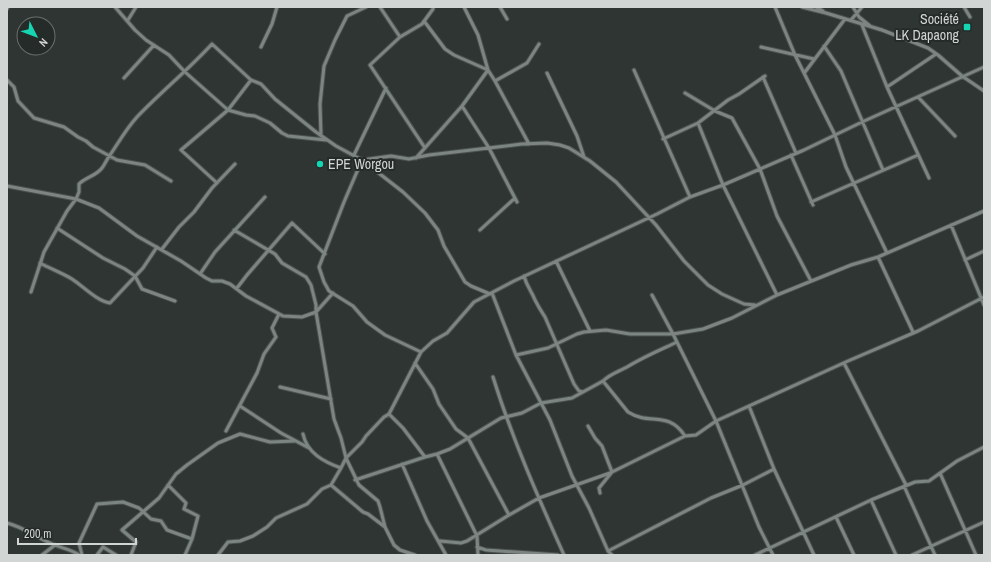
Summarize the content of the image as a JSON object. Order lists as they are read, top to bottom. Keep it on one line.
{"places":{"transit":["Société LK Dapaong"],"other":["EPE Worgou"]},"scale_bar":"200 m","north":"bottom right"}
